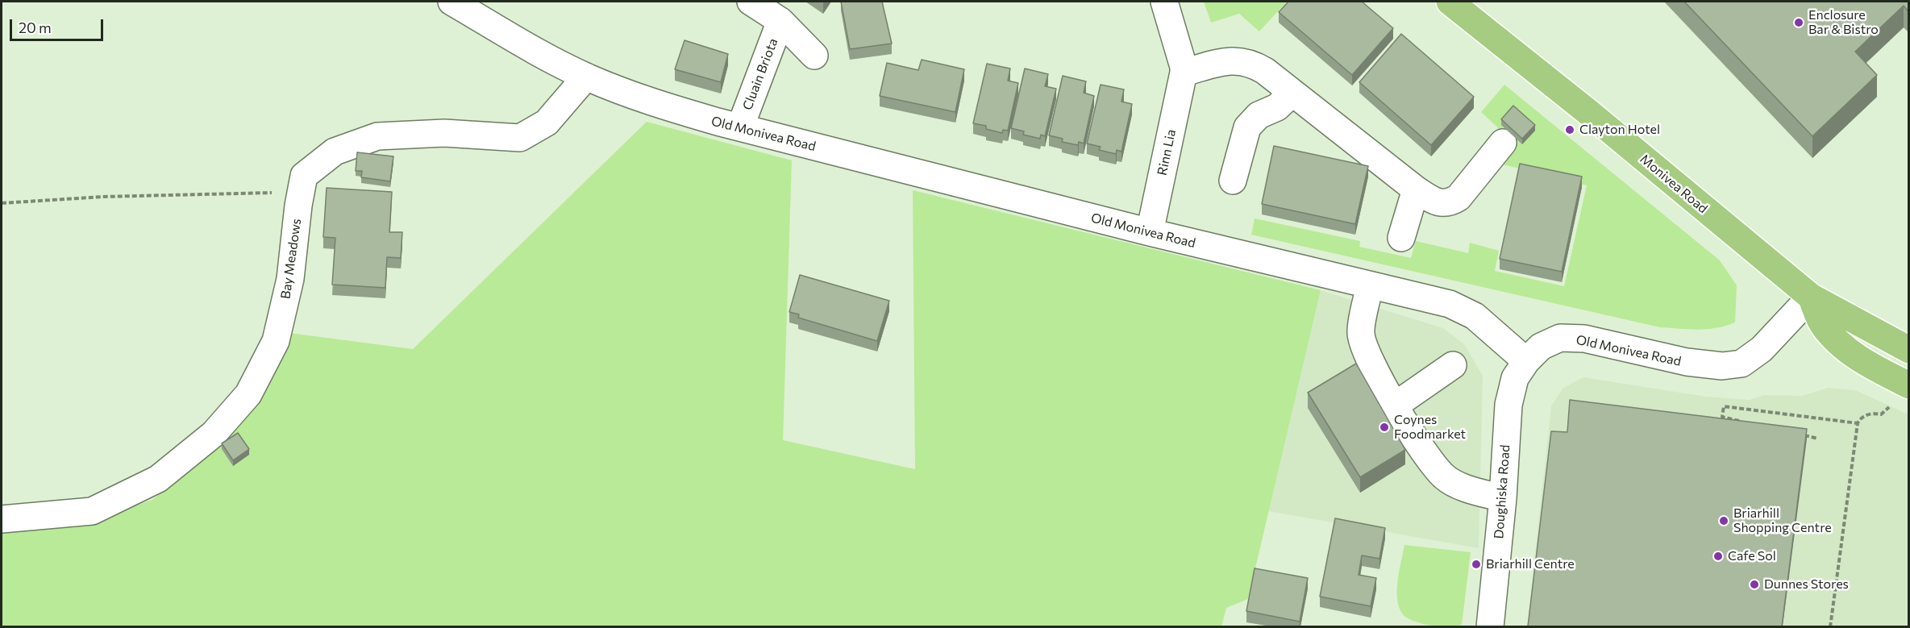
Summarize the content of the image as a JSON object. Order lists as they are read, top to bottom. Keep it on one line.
{"streets":{"main road":["Monivea Road"],"street":["Cluain Briota","Old Monivea Road","Rinn Lia","Bay Meadows","Doughiska Road"]},"crossings":[["Cluain Briota","Old Monivea Road"],["Old Monivea Road","Rinn Lia"],["Old Monivea Road","Monivea Road"],["Old Monivea Road","Bay Meadows"],["Old Monivea Road","Doughiska Road"]],"places":["Enclosure Bar & Bistro","Clayton Hotel","Coynes Foodmarket","Briarhill Shopping Centre","Cafe Sol","Briarhill Centre","Dunnes Stores"],"scale_bar":"20 m"}
